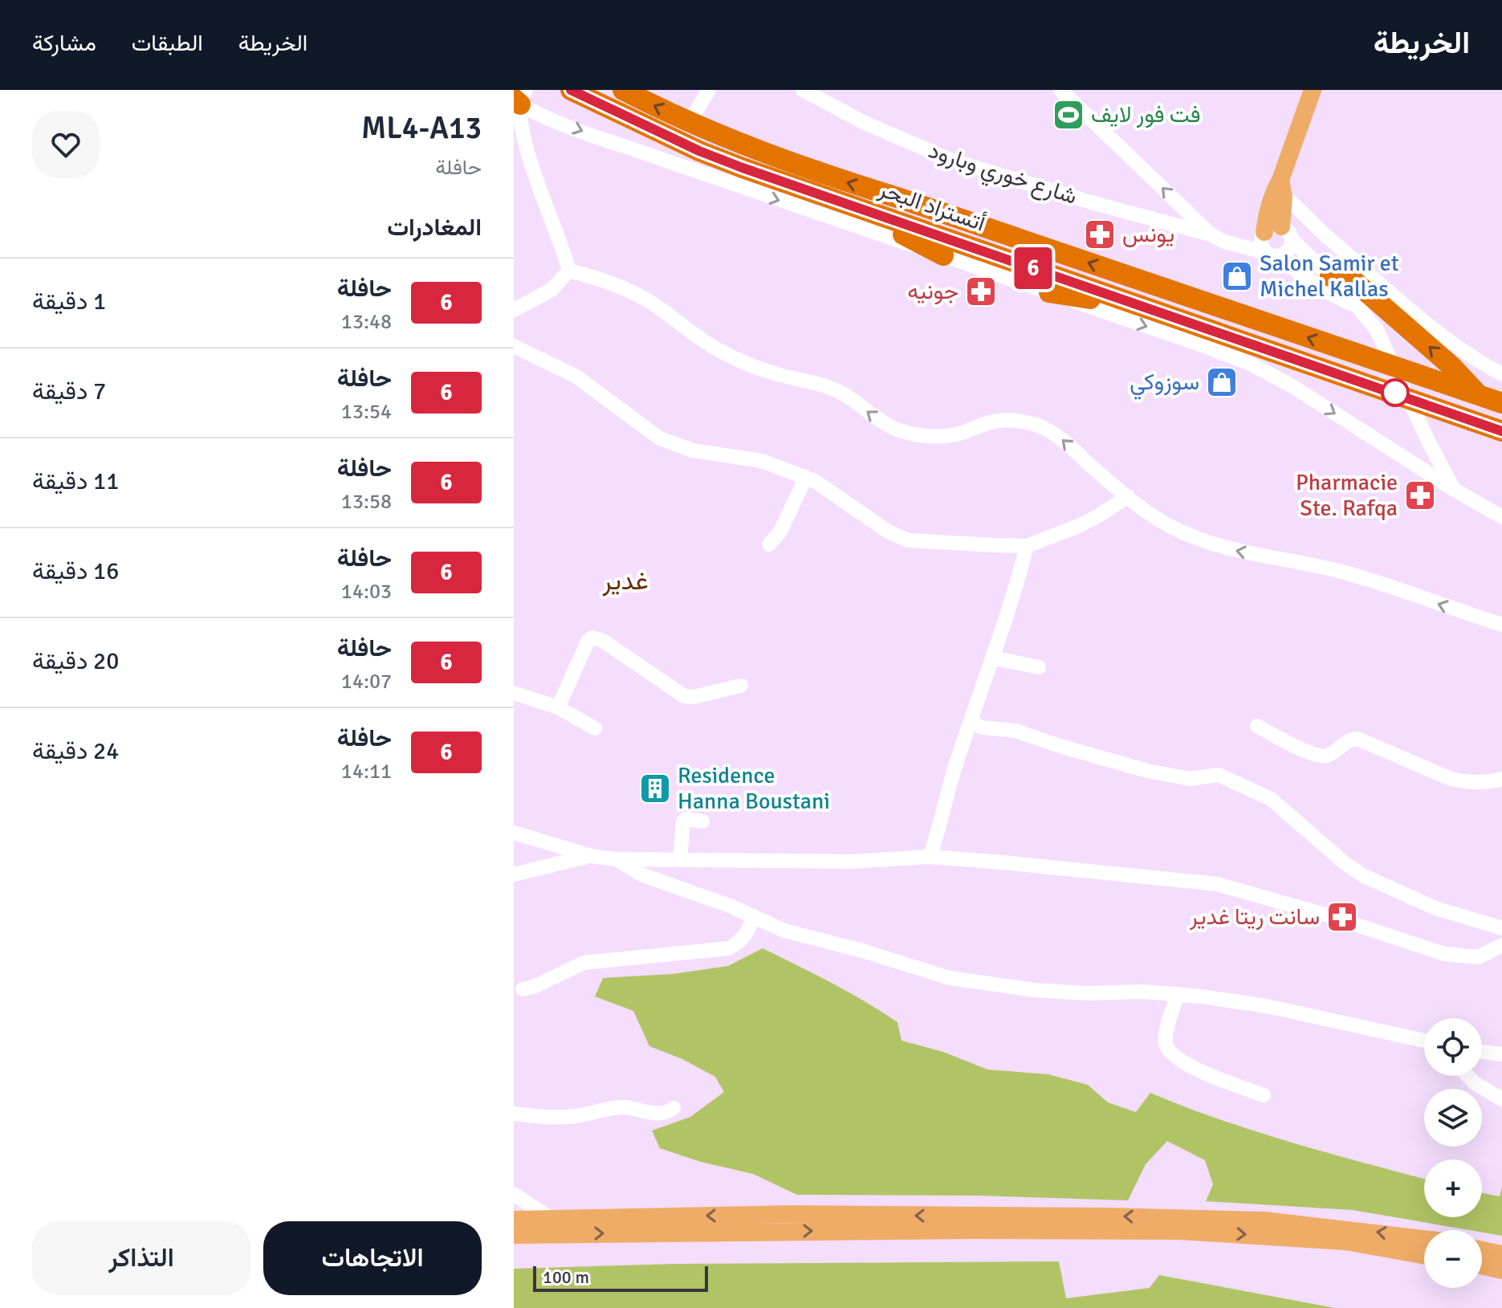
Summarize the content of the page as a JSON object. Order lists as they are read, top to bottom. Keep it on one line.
{"streets":{"highway":["أتستراد البحر"],"street":["شارع خوري وبارود"]},"districts":["غدير"],"places":{"sports":["فت فور لايف"],"pharmacy":["يونس","جونيه","Pharmacie Ste. Rafqa","سانت ريتا غدير"],"shop":["Salon Samir et Michel Kallas","سوزوكي"],"building":["Residence Hanna Boustani"]},"lines":["bus line 6"],"scale_bar":"100 m","page":{"header":"الخريطة","nav":["الخريطة","الطبقات","مشاركة"],"on_map":"6","heading":[["ML4-A13","حافلة"],"المغادرات"],"list":[{"mark":"6","name":"حافلة","note":"13:48","value":"1 دقيقة"},{"mark":"6","name":"حافلة","note":"13:54","value":"7 دقيقة"},{"mark":"6","name":"حافلة","note":"13:58","value":"11 دقيقة"},{"mark":"6","name":"حافلة","note":"14:03","value":"16 دقيقة"},{"mark":"6","name":"حافلة","note":"14:07","value":"20 دقيقة"},{"mark":"6","name":"حافلة","note":"14:11","value":"24 دقيقة"}],"map_buttons":["+","−"],"buttons":["الاتجاهات","التذاكر"],"scale":"100 m"}}
